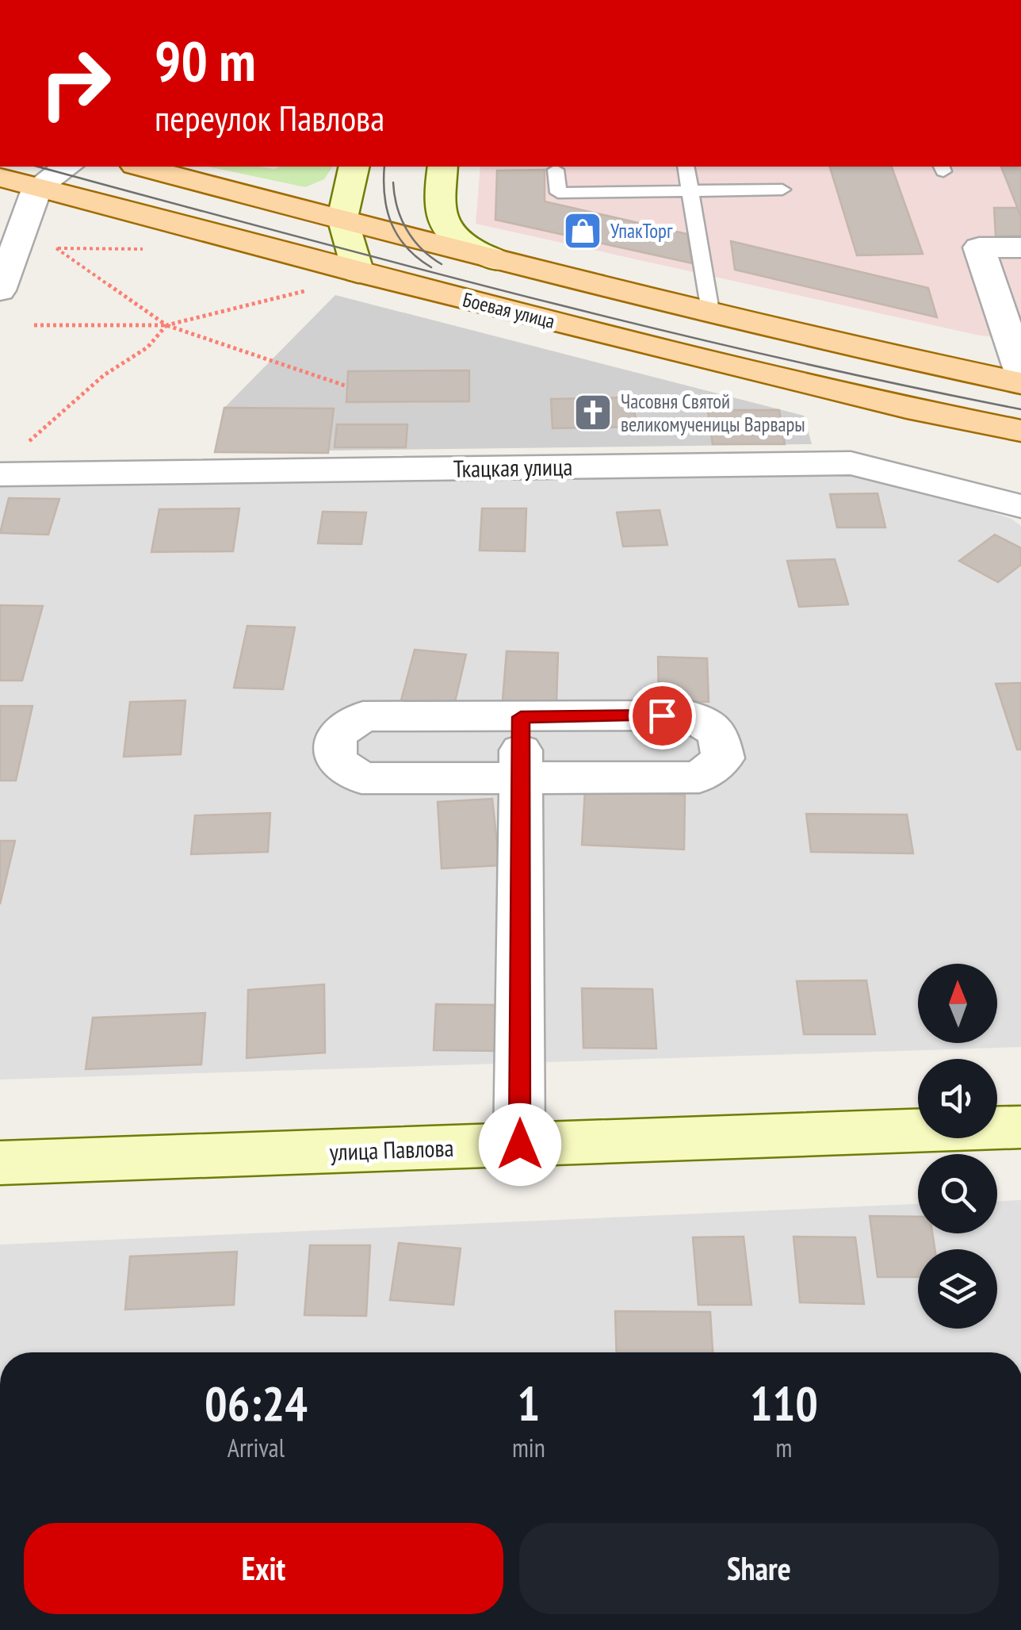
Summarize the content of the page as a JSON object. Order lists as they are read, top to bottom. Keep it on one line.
{"streets":{"main road":["Боевая улица"],"street":["Ткацкая улица","улица Павлова"]},"places":{"shop":["УпакТорг"],"church":["Часовня Святой великомученицы Варвары"]},"north":"top","page":{"turn":["90 m","переулок Павлова"],"eta":["06:24","Arrival","1","min","110","m"],"buttons":["Exit","Share"]}}
